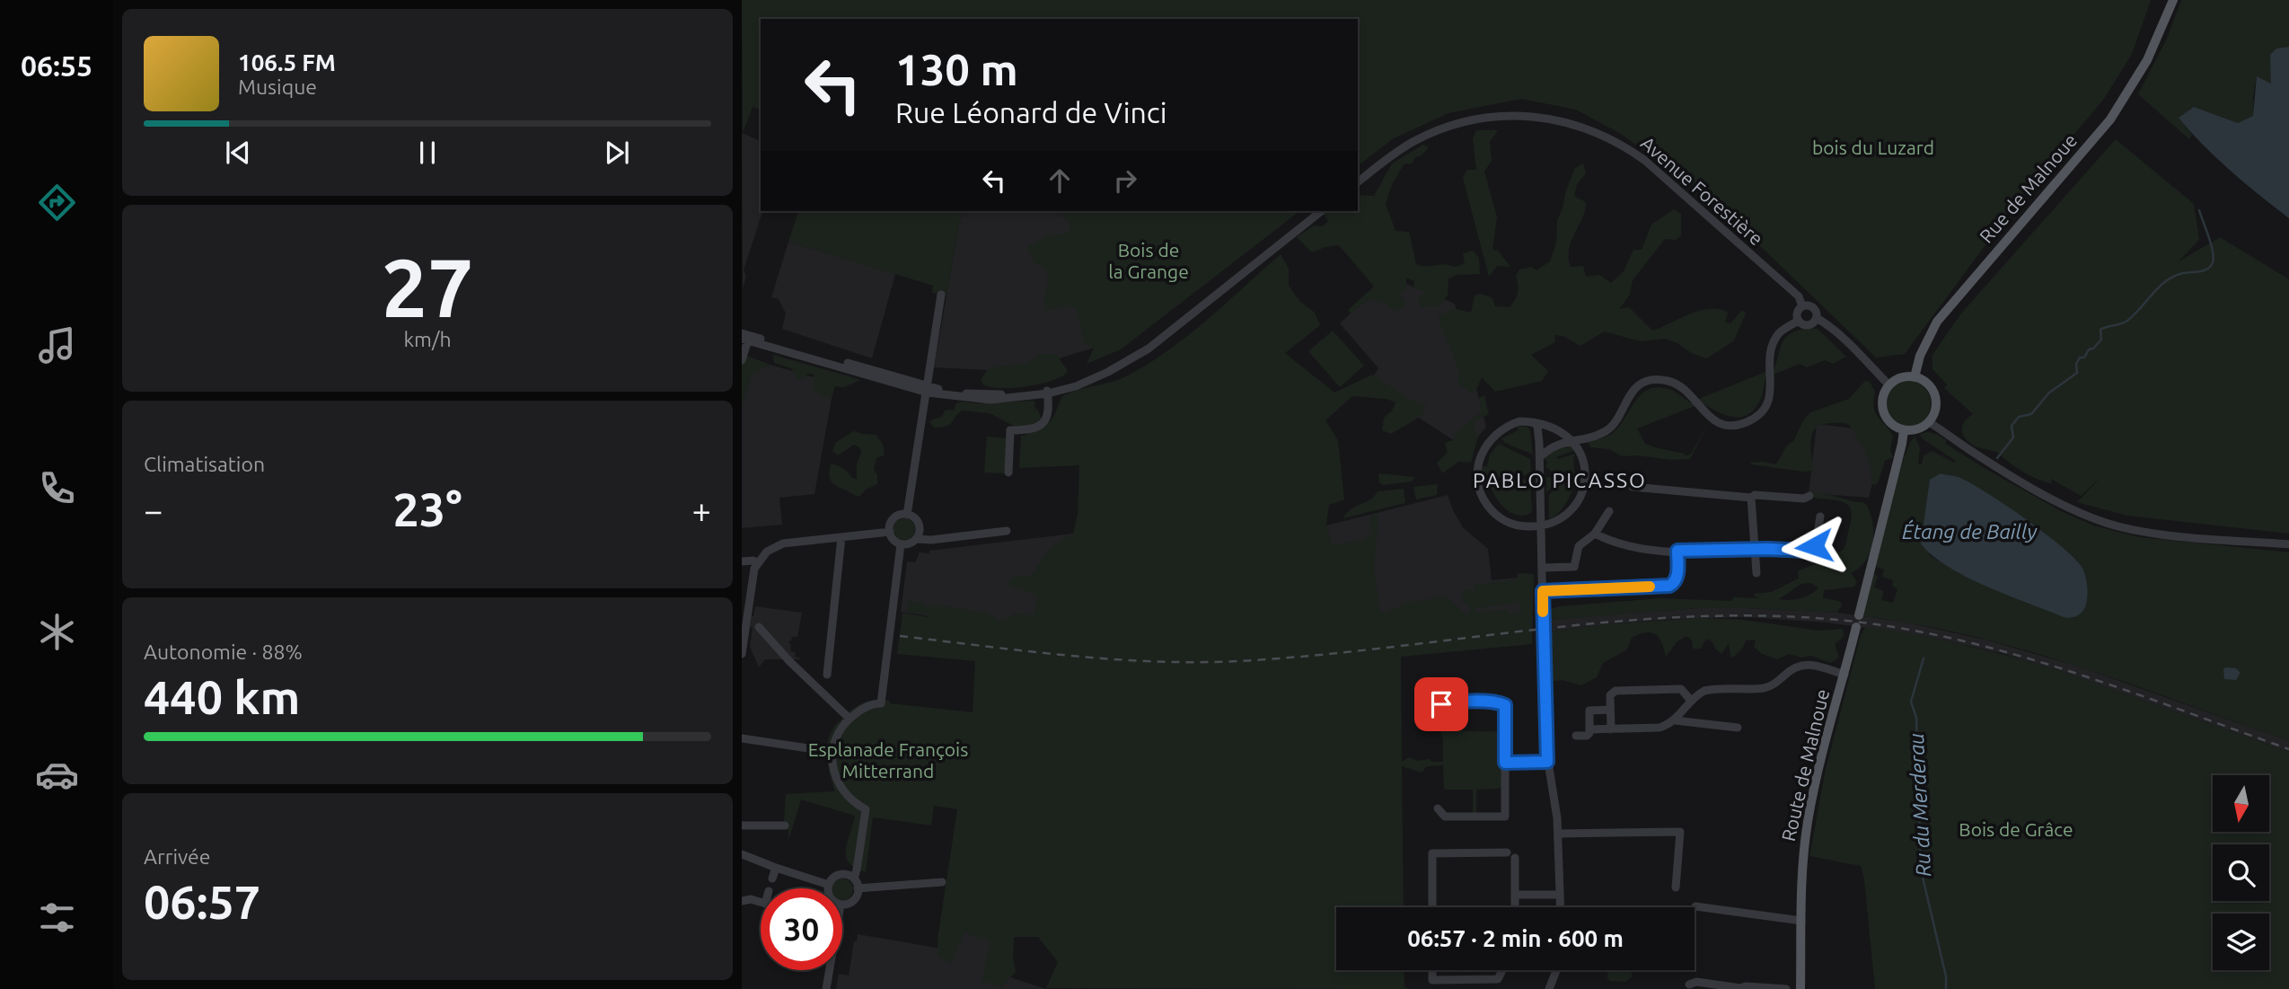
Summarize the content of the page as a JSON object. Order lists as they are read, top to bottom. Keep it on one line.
{"streets":{"main road":["Rue de Malnoue","Route de Malnoue"],"street":["Avenue Forestière"]},"districts":["PABLO PICASSO"],"water":["Étang de Bailly","Ru du Merderau"],"parks":["bois du Luzard","Bois de la Grange","Esplanade François Mitterrand","Bois de Grâce"],"north":"bottom","page":{"tabs":"06:55","turn":["130 m","Rue Léonard de Vinci"],"song":["106.5 FM","Musique"],"tile":[["27","km/h"],"Climatisation",["Autonomie · 88%","440 km"],["Arrivée","06:57"]],"heat":["−","23°","+"],"limit":"30","trip":"06:57 · 2 min · 600 m"}}
